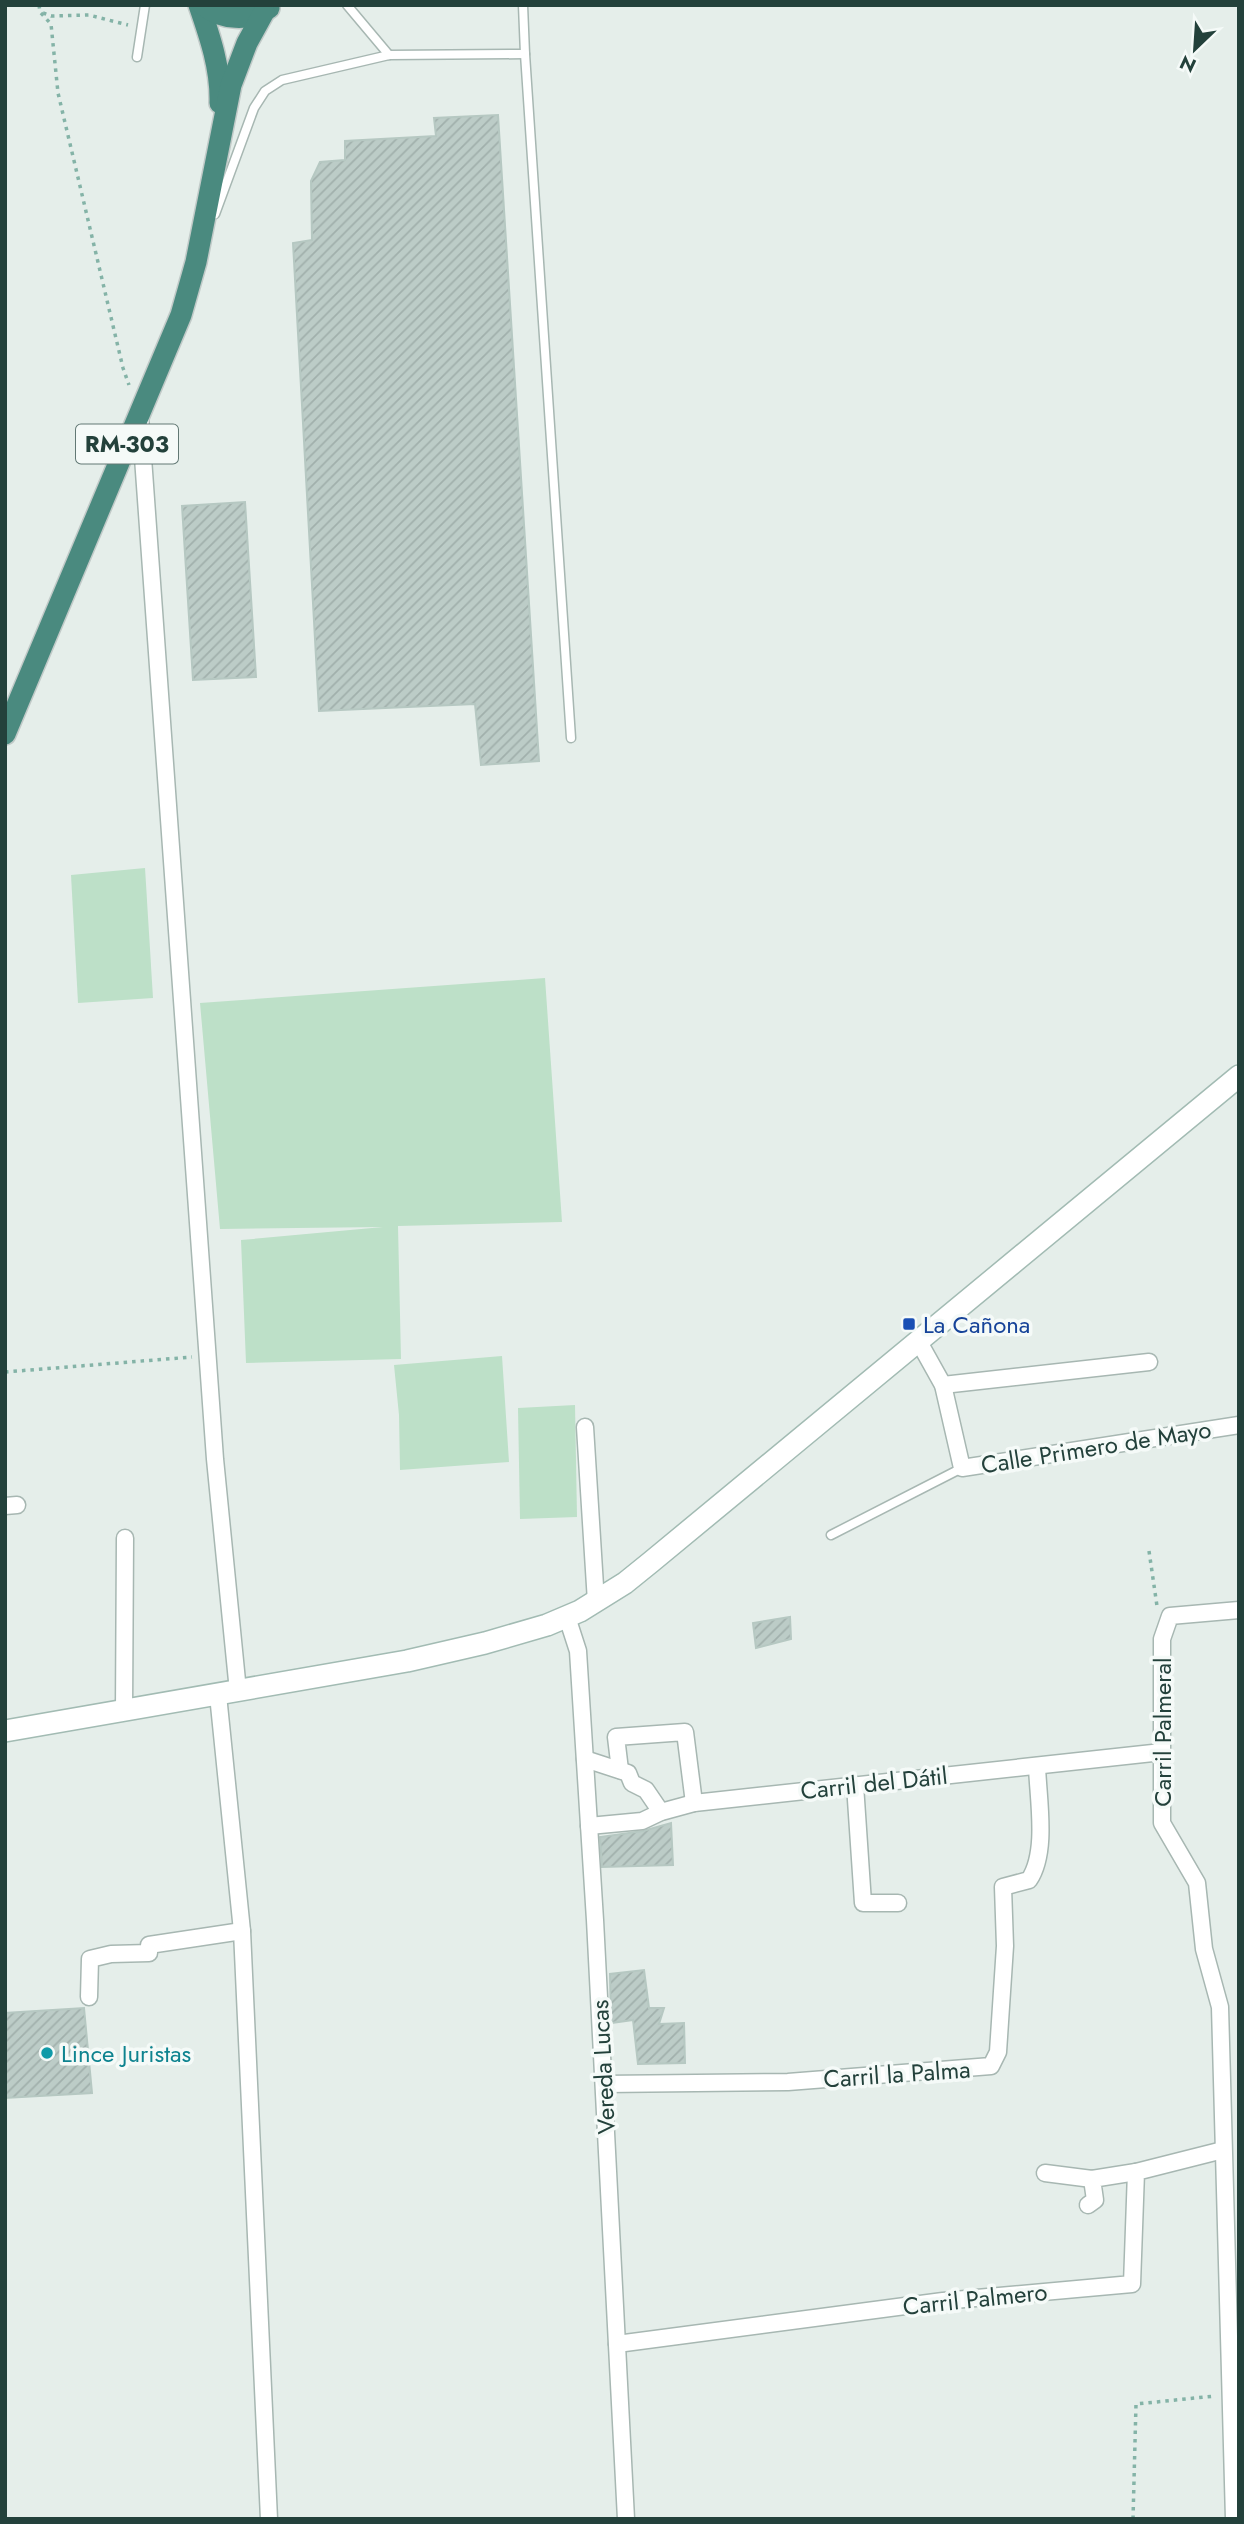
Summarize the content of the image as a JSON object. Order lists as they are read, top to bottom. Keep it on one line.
{"streets":{"highway":["RM-303"],"street":["Calle Primero de Mayo","Carril Palmeral","Carril del Dátil","Vereda Lucas","Carril la Palma","Carril Palmero"]},"crossings":[["Carril Palmeral","Carril del Dátil"],["Carril del Dátil","Vereda Lucas"],["Carril del Dátil","Carril la Palma"],["Vereda Lucas","Carril la Palma"],["Vereda Lucas","Carril Palmero"]],"places":{"transit":["La Cañona"],"other":["Lince Juristas"]},"north":"bottom left"}
